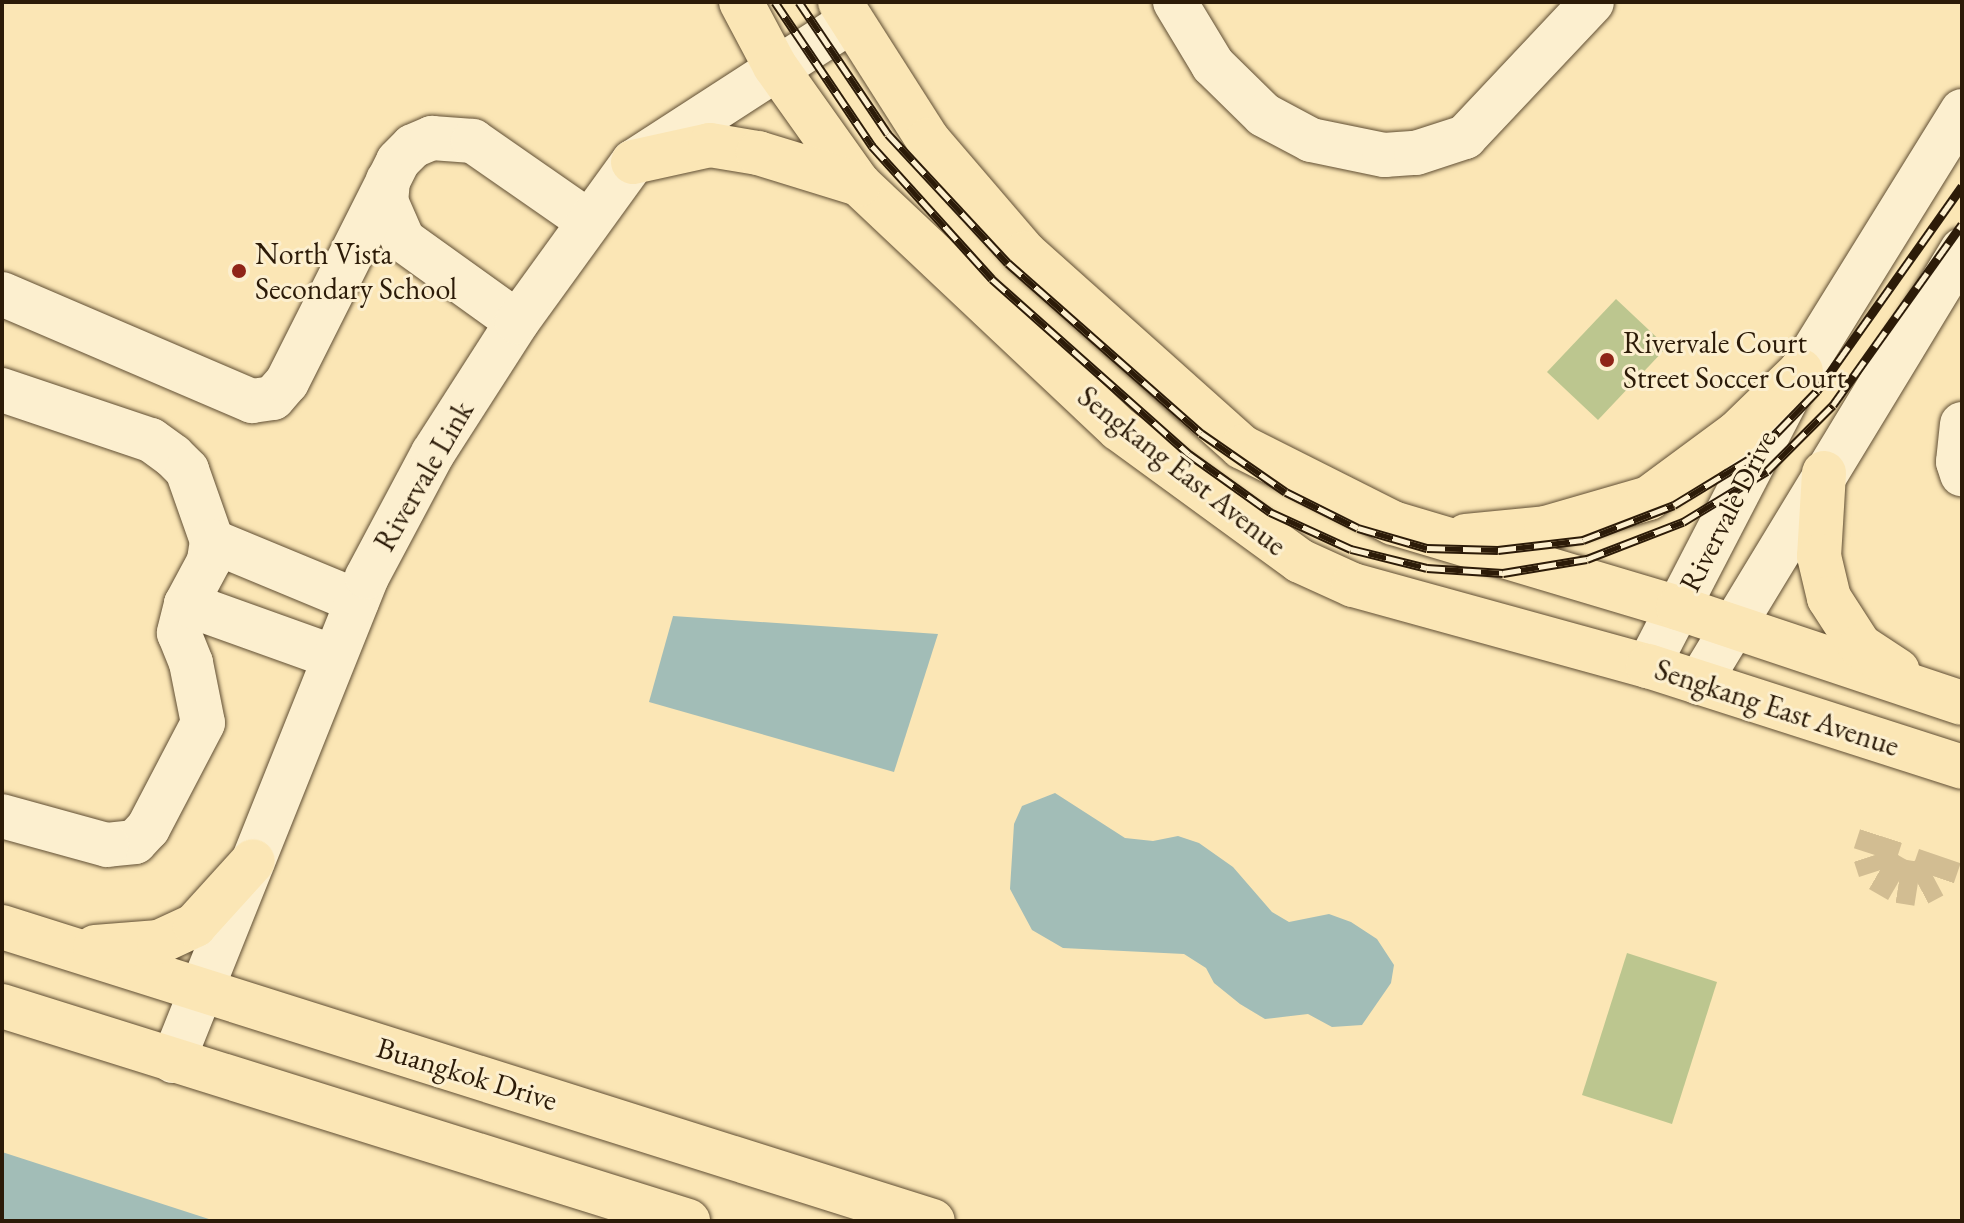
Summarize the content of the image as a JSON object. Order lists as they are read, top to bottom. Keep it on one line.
{"streets":{"main road":["Sengkang East Avenue","Buangkok Drive"],"street":["Rivervale Link","Rivervale Drive"]},"crossings":[["Sengkang East Avenue","Rivervale Link"],["Sengkang East Avenue","Rivervale Drive"],["Rivervale Link","Buangkok Drive"]],"places":["North Vista Secondary School","Rivervale Court Street Soccer Court"]}
